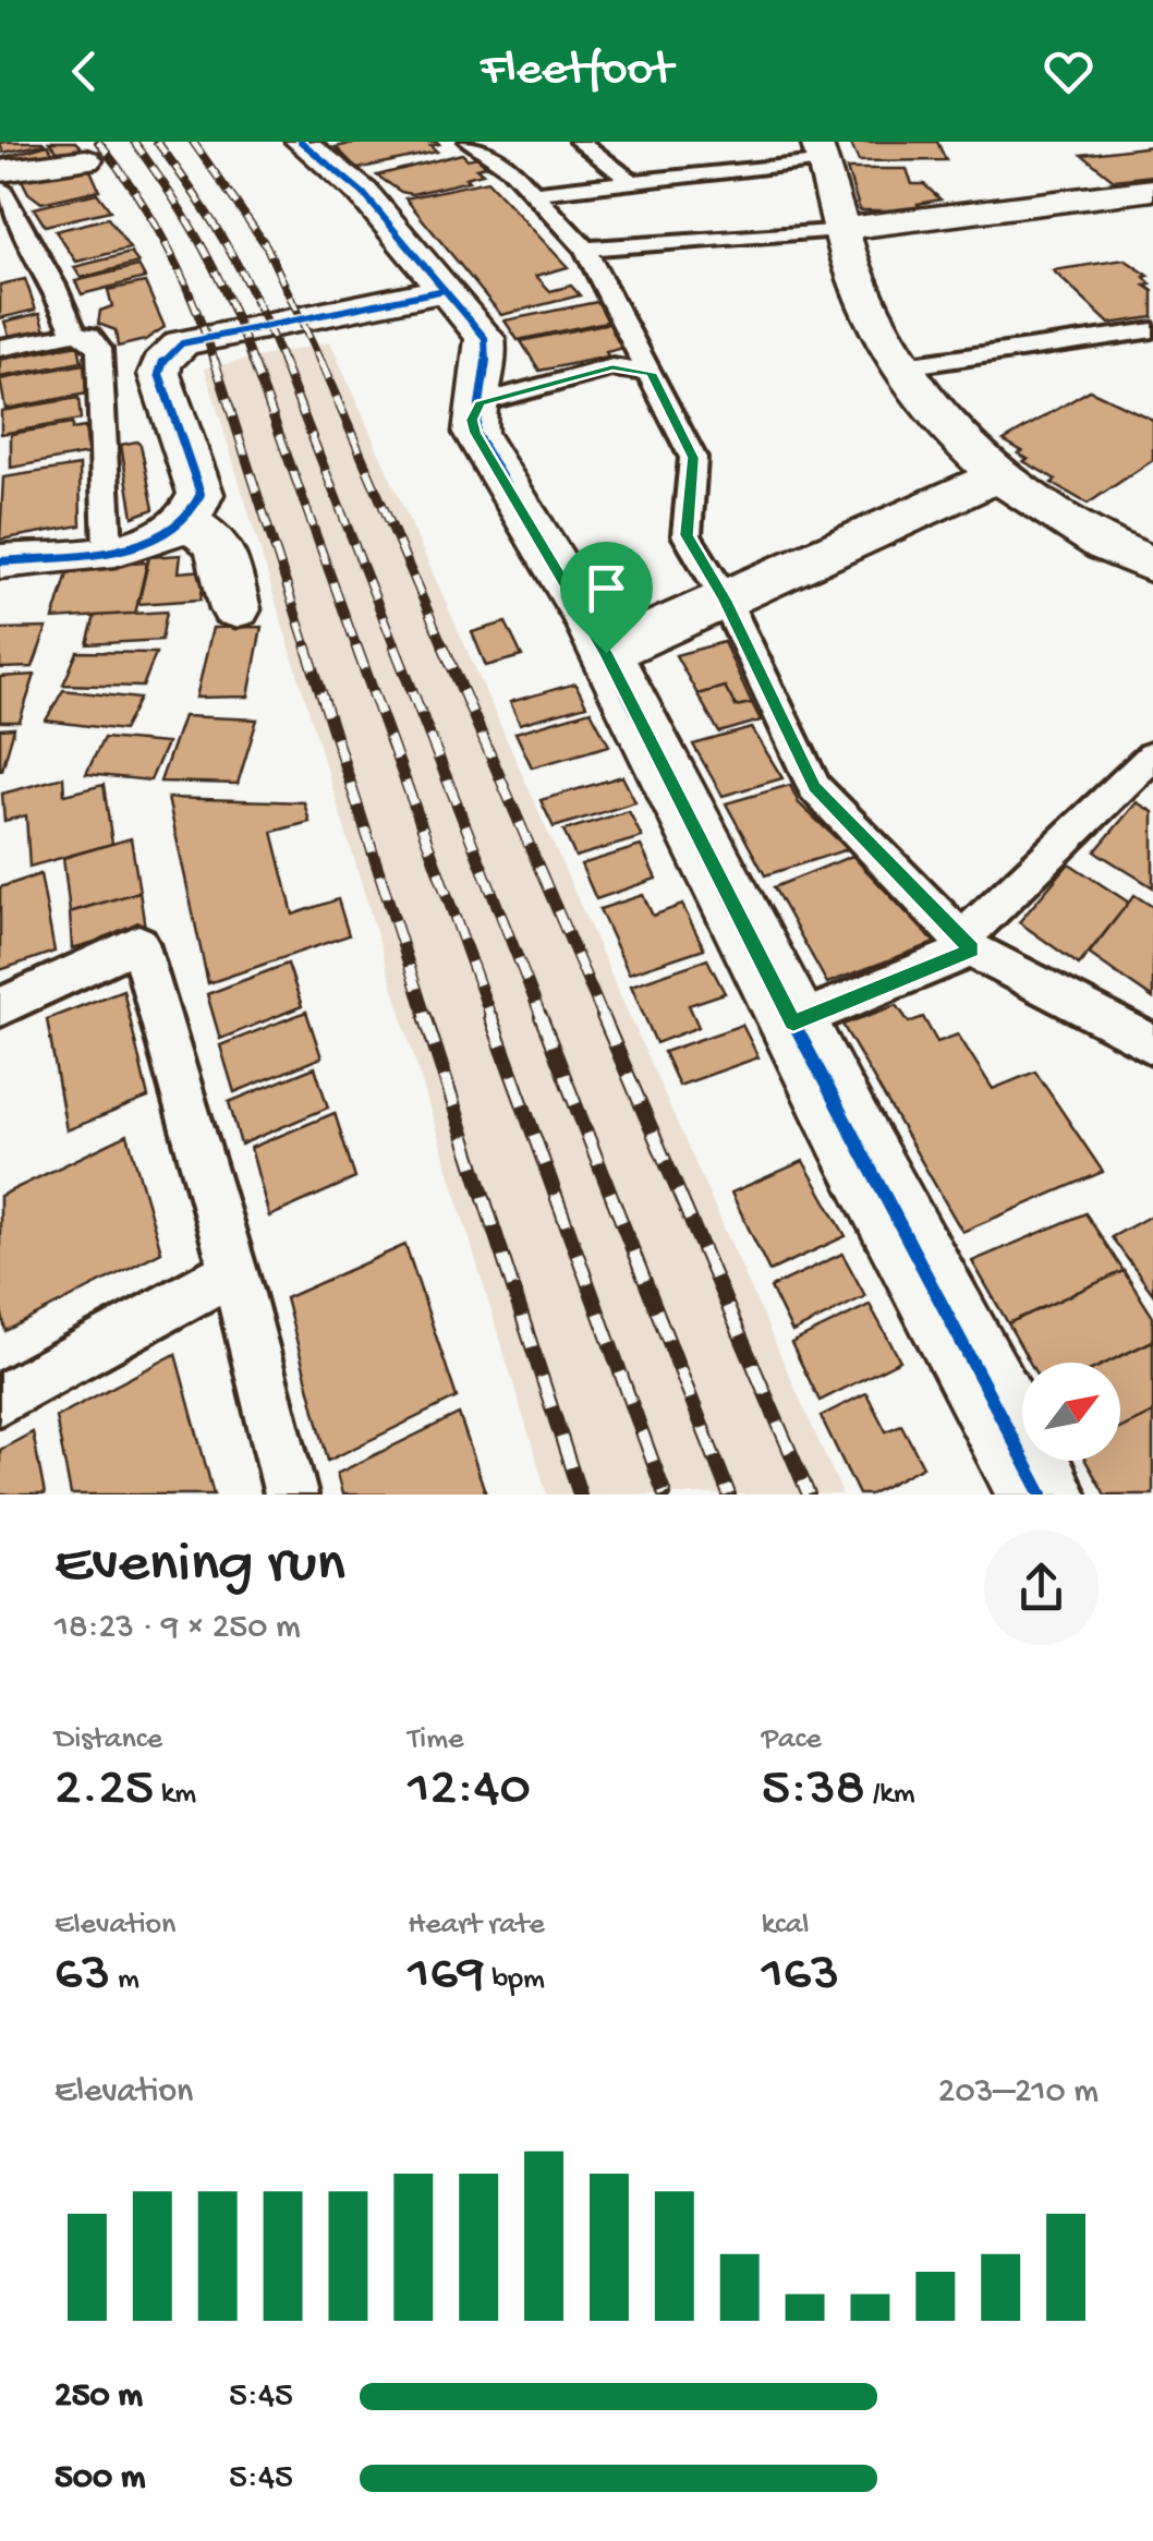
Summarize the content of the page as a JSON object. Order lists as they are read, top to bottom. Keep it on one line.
{"north":"top right","page":{"header":"Fleetfoot","heading":["Evening run","18:23 · 9 × 250 m"],"stats":[["Distance","2.25 km"],["Time","12:40"],["Pace","5:38 /km"],["Elevation","63 m"],["Heart rate","169 bpm"],["kcal","163"]],"chart":["Elevation","203–210 m"],"list":[{"name":"250 m","note":"5:45"},{"name":"500 m","note":"5:45"}]}}
